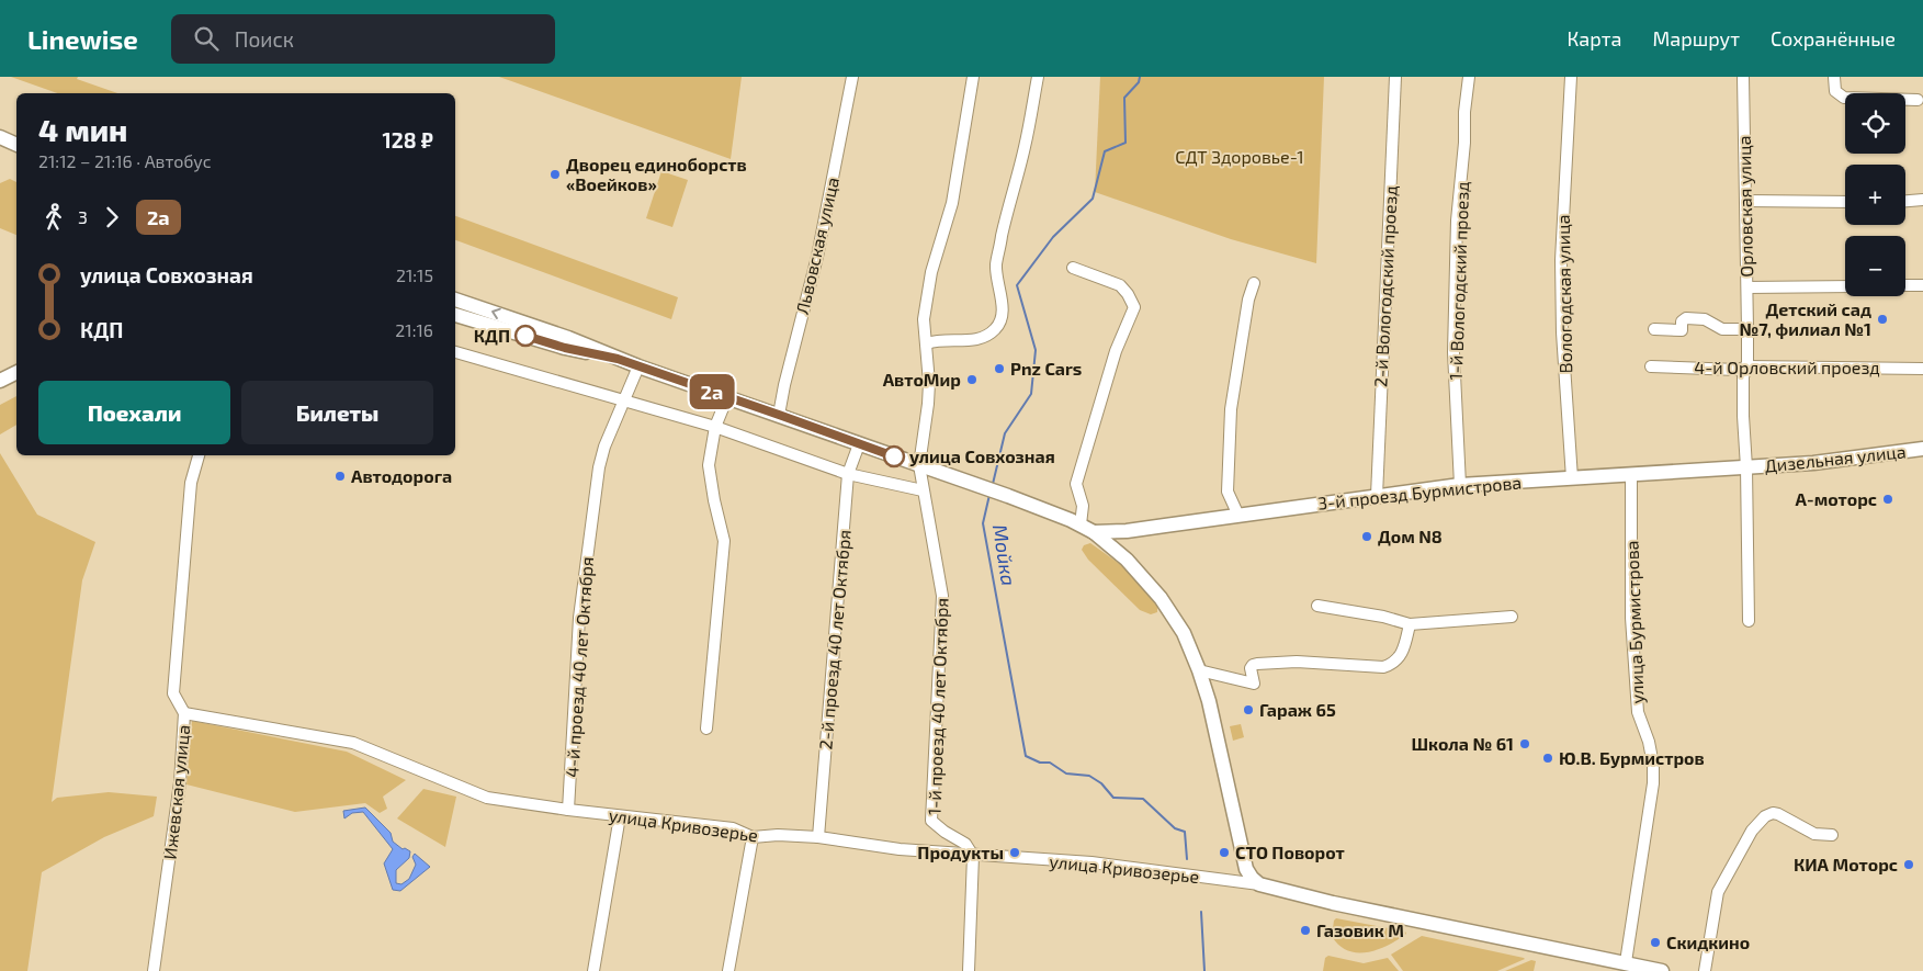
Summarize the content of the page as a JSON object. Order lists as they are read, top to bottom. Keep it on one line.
{"streets":{"main road":["Дизельная улица","3-й проезд Бурмистрова","улица Кривозерье"],"street":["Орловская улица","Львовская улица","1-й Вологодский проезд","2-й Вологодский проезд","Вологодская улица","4-й Орловский проезд","улица Бурмистрова","2-й проезд 40 лет Октября","4-й проезд 40 лет Октября","1-й проезд 40 лет Октября","Ижевская улица"]},"crossings":[["Орловская улица","4-й Орловский проезд"],["Орловская улица","Дизельная улица"],["Орловская улица","3-й проезд Бурмистрова"],["1-й Вологодский проезд","3-й проезд Бурмистрова"],["2-й Вологодский проезд","3-й проезд Бурмистрова"],["Вологодская улица","3-й проезд Бурмистрова"],["Дизельная улица","3-й проезд Бурмистрова"],["3-й проезд Бурмистрова","улица Бурмистрова"],["улица Бурмистрова","улица Кривозерье"],["2-й проезд 40 лет Октября","улица Кривозерье"],["4-й проезд 40 лет Октября","улица Кривозерье"],["1-й проезд 40 лет Октября","улица Кривозерье"],["Ижевская улица","улица Кривозерье"]],"water":["Мойка"],"parks":["СДТ Здоровье-1"],"places":["Дворец единоборств «Воейков»","Детский сад №7, филиал №1","КДП","Pnz Cars","АвтоМир","улица Совхозная","Автодорога","А-моторс","Дом N8","Гараж 65","Школа № 61","Ю.В. Бурмистров","Продукты","СТО Поворот","КИА Моторс","Газовик М","Скидкино"],"lines":["bus line 2а"],"page":{"header":"Linewise","search":"Поиск","nav":["Карта","Маршрут","Сохранённые"],"on_map":"2а","map_buttons":["+","−"],"heading":["4 мин","21:12 – 21:16 · Автобус","128 ₽"],"legs":["3","2а"],"list":[{"name":"улица Совхозная","value":"21:15"},{"name":"КДП","value":"21:16"}],"buttons":["Поехали","Билеты"]}}
